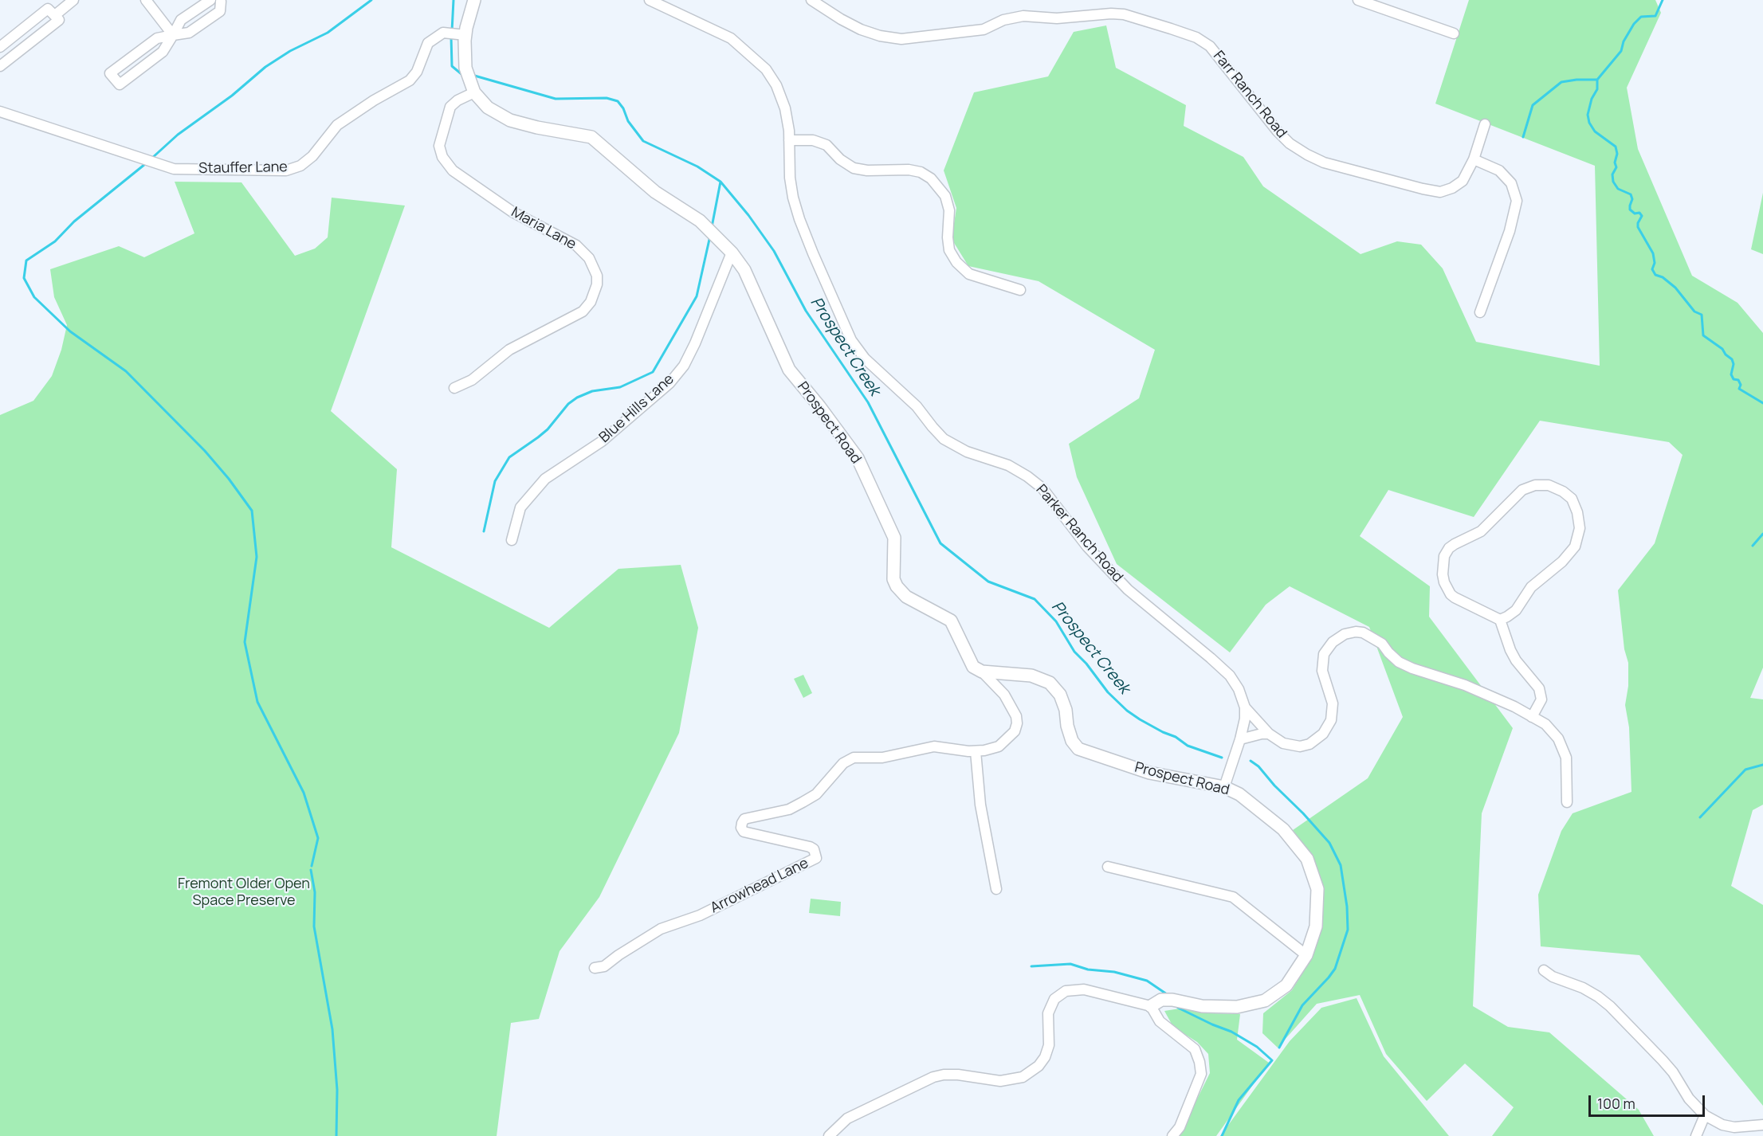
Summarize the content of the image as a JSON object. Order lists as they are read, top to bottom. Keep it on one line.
{"streets":{"street":["Farr Ranch Road","Stauffer Lane","Maria Lane","Blue Hills Lane","Prospect Road","Parker Ranch Road","Arrowhead Lane"]},"crossings":[["Stauffer Lane","Prospect Road"],["Maria Lane","Prospect Road"],["Blue Hills Lane","Prospect Road"],["Prospect Road","Parker Ranch Road"],["Prospect Road","Arrowhead Lane"]],"water":["Prospect Creek"],"parks":["Fremont Older Open Space Preserve"],"scale_bar":"100 m"}
